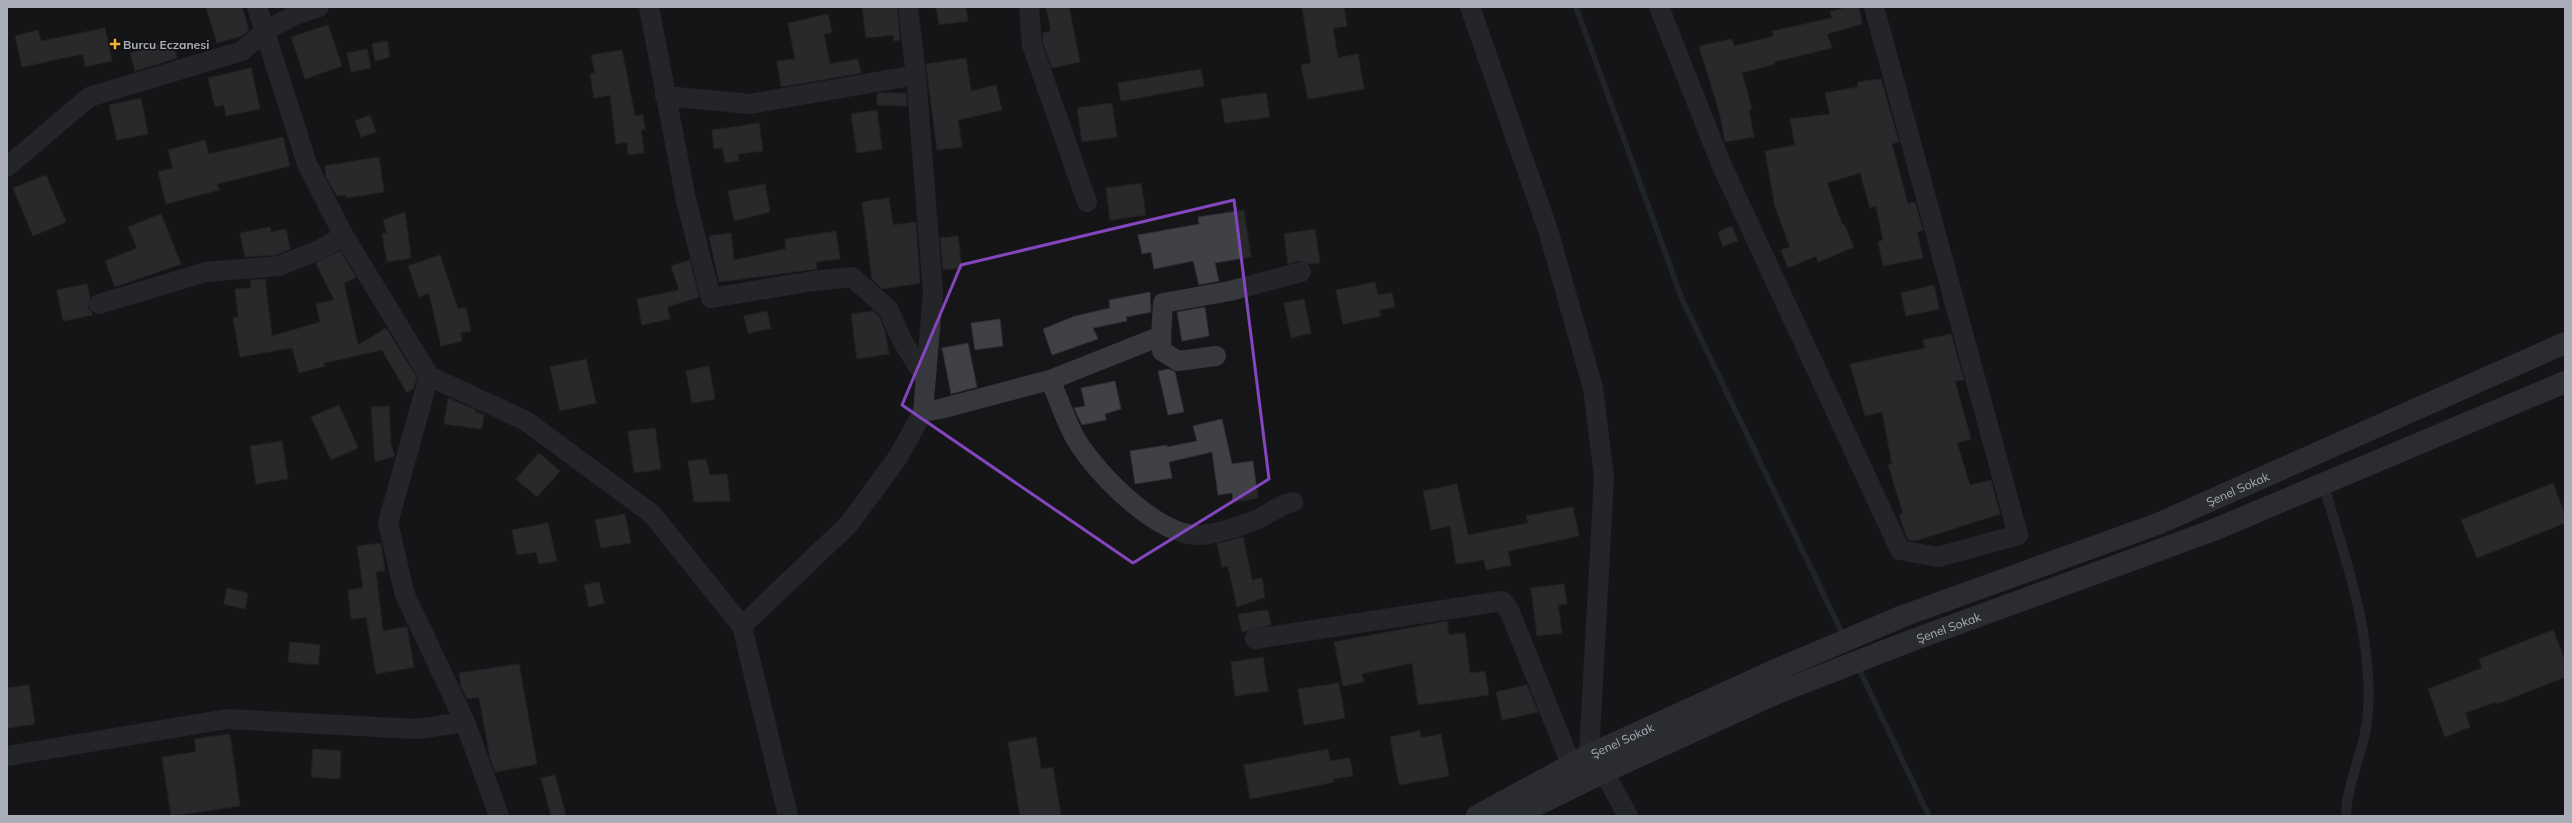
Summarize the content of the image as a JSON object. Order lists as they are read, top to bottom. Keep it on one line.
{"streets":{"street":["Şenel Sokak"]},"places":{"health":["Burcu Eczanesi"]}}
